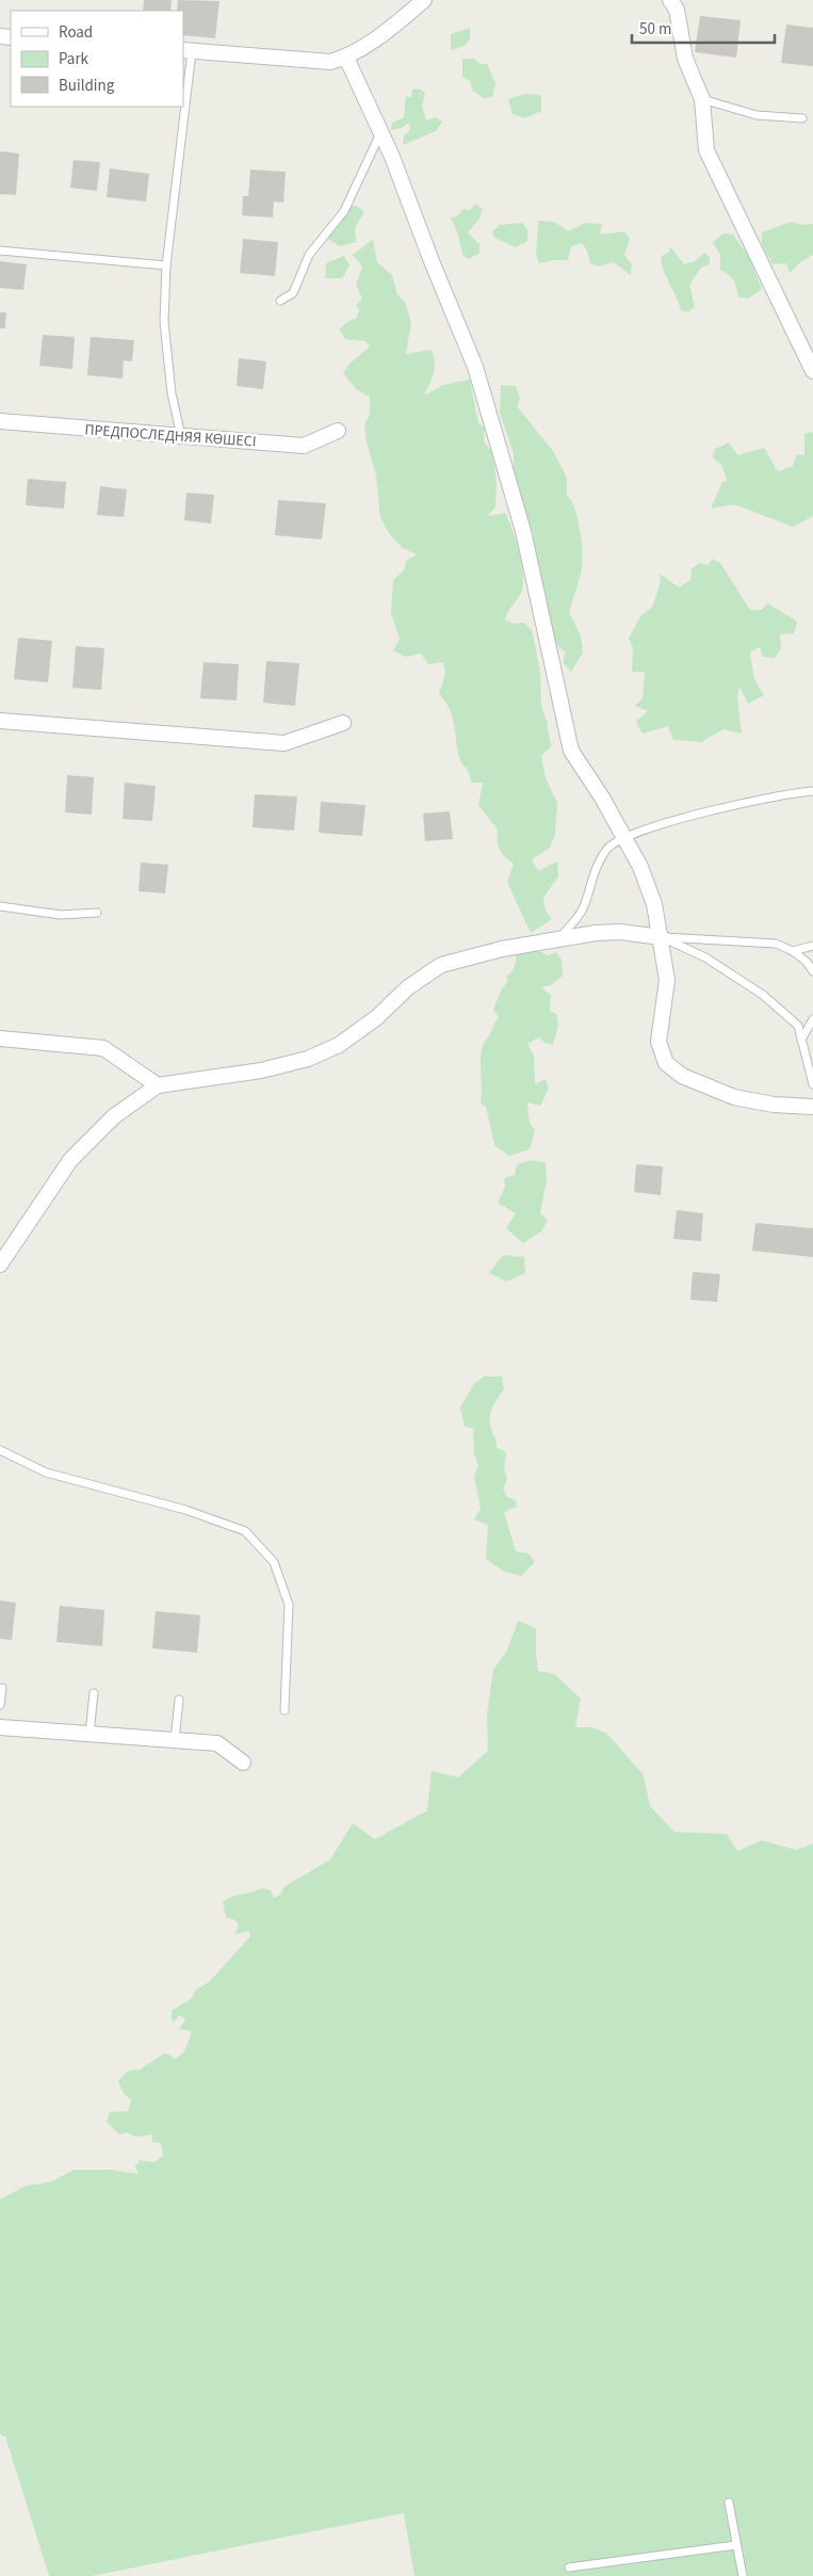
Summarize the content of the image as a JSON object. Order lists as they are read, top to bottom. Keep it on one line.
{"streets":{"street":["ПРЕДПОСЛЕДНЯЯ КӨШЕСІ"]},"legend":["Road","Park","Building"],"scale_bar":"50 m"}
